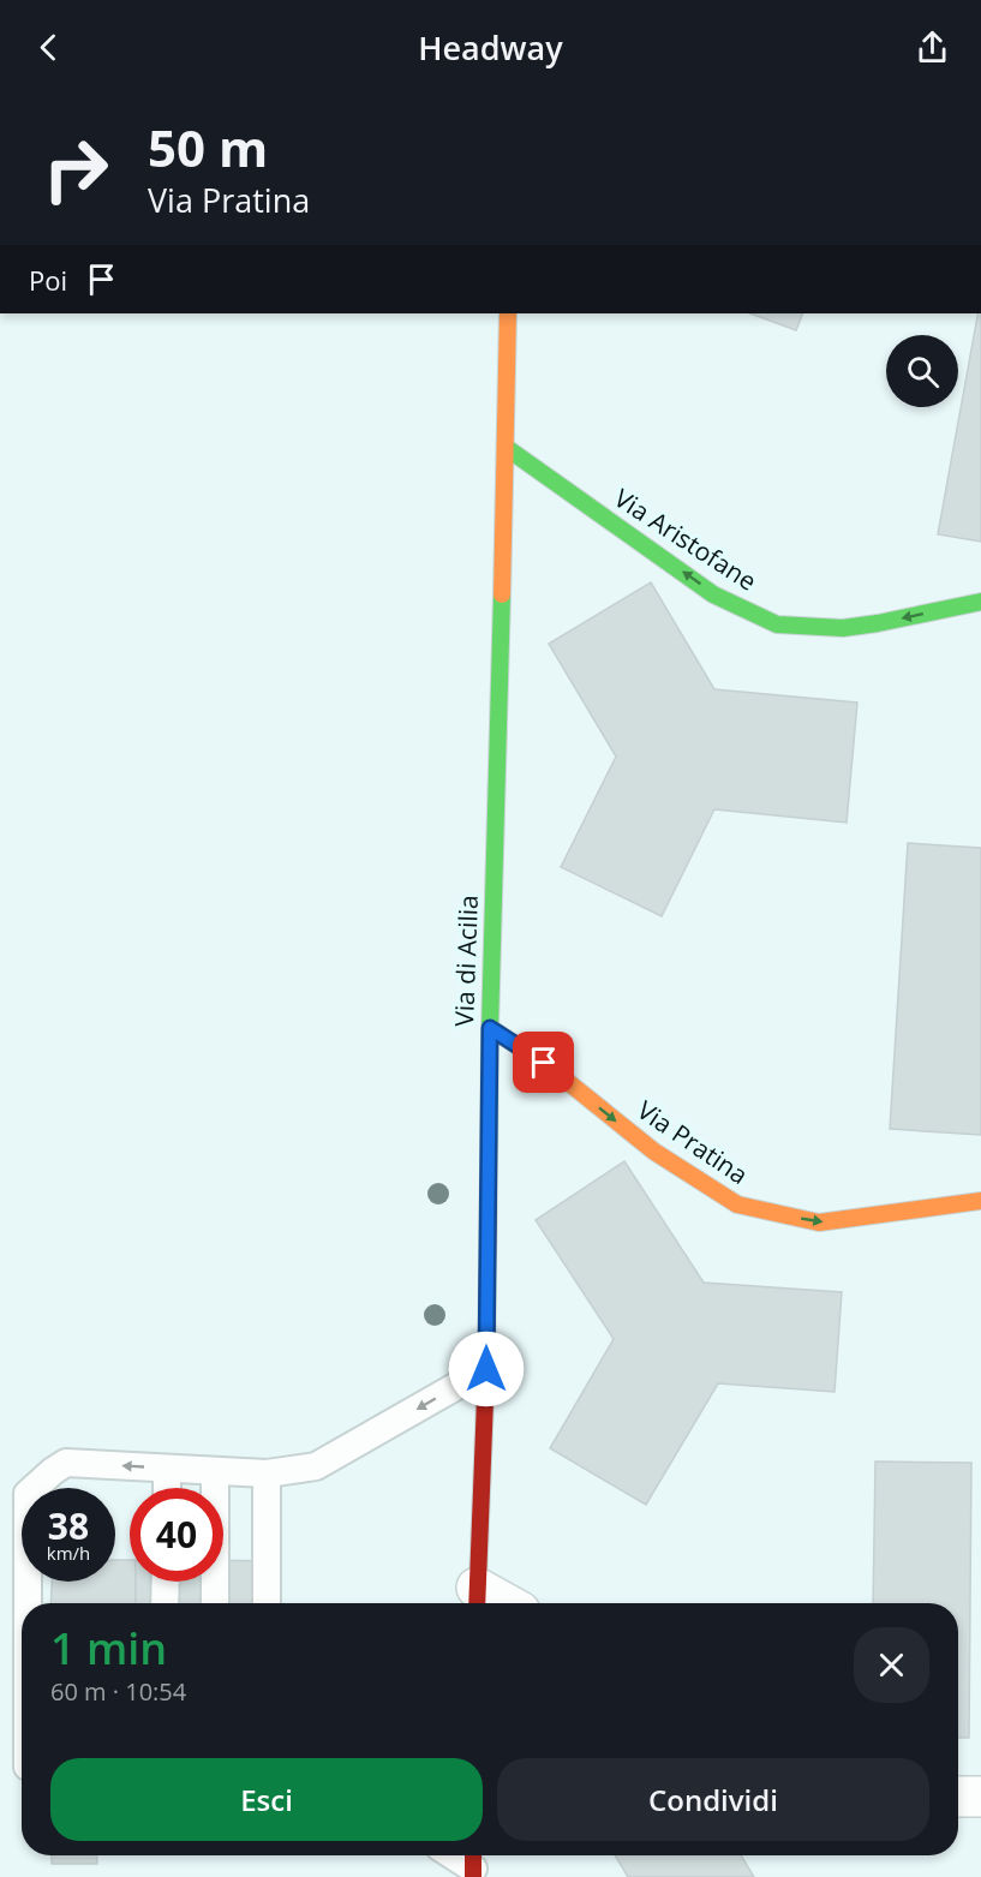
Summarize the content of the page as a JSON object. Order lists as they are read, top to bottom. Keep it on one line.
{"streets":{"street":["Via Aristofane","Via di Acilia","Via Pratina"]},"crossings":[["Via Aristofane","Via di Acilia"],["Via di Acilia","Via Pratina"]],"one_way":["Via Aristofane","Via Pratina"],"page":{"header":"Headway","turn":["50 m","Via Pratina"],"then":"Poi","speed":"38 km/h","limit":"40","heading":["1 min","60 m · 10:54"],"buttons":["Esci","Condividi"]}}
